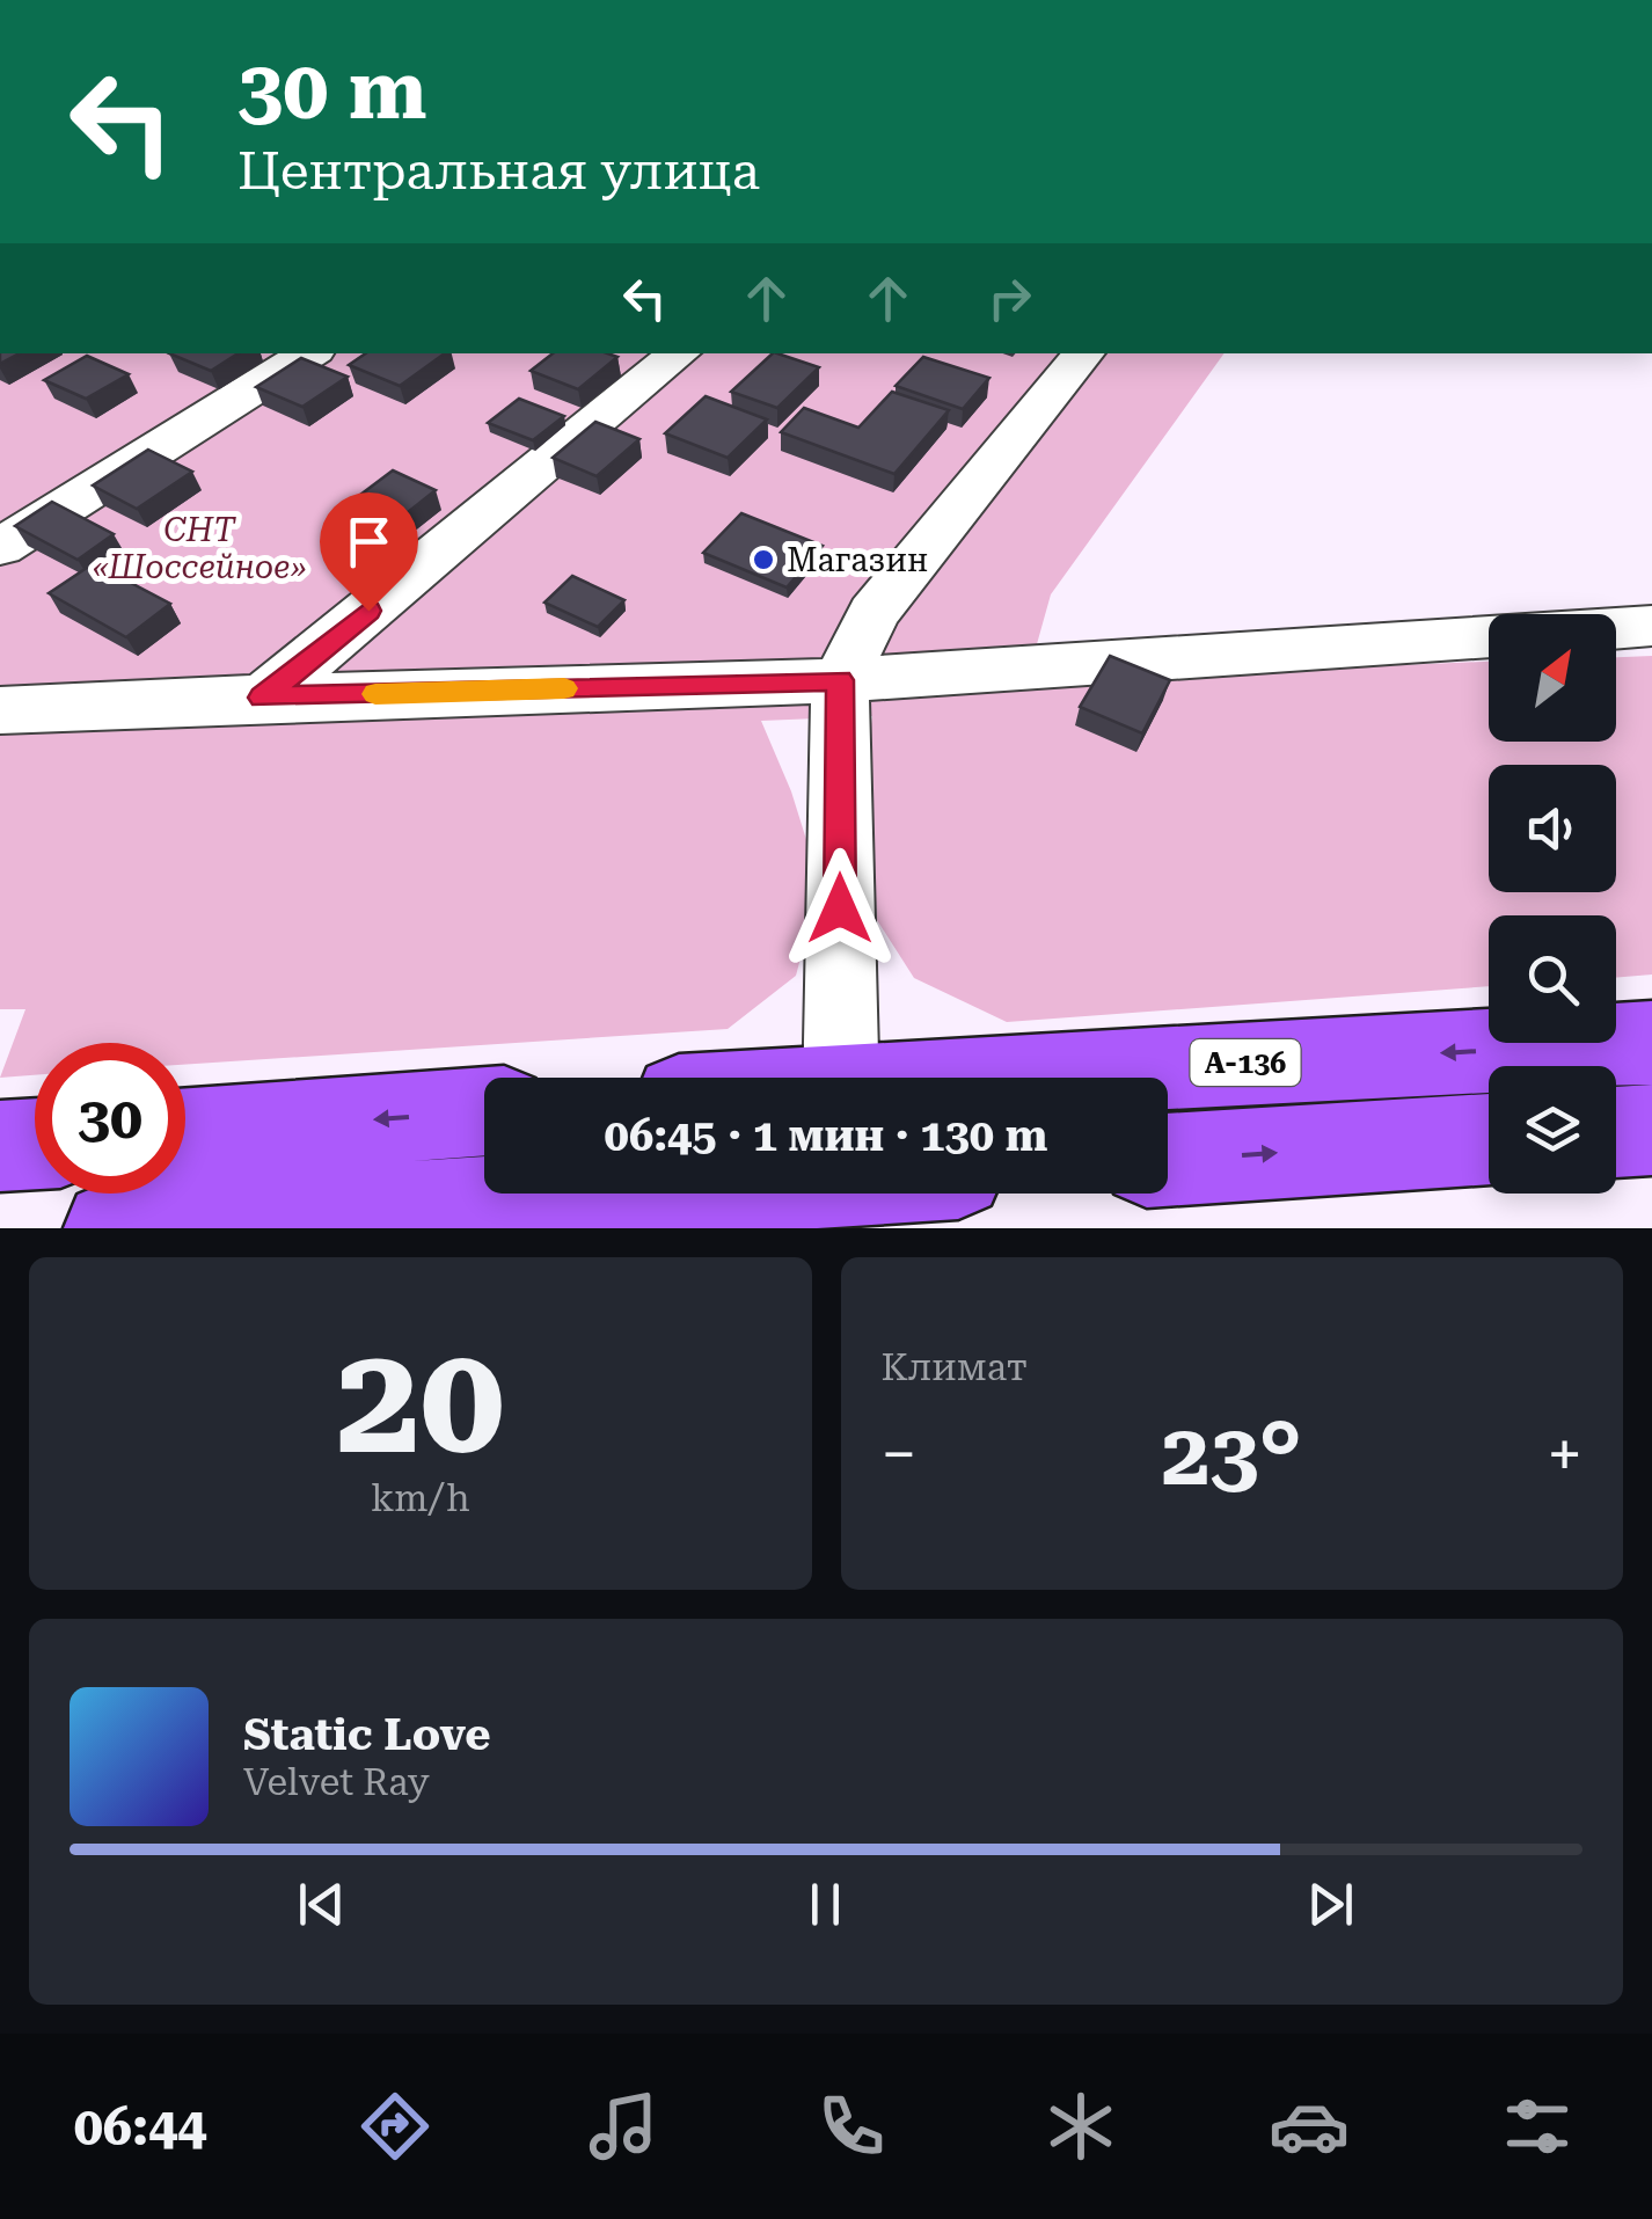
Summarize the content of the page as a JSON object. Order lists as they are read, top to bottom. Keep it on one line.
{"streets":{"highway":["А-136"]},"parks":["СНТ «Шоссейное»"],"places":["Магазин"],"north":"top right","page":{"turn":["30 m","Центральная улица"],"limit":"30","trip":"06:45 · 1 мин · 130 m","tile":[["20","km/h"],"Климат"],"heat":["−","23°","+"],"song":["Static Love","Velvet Ray"],"tabs":"06:44"}}
